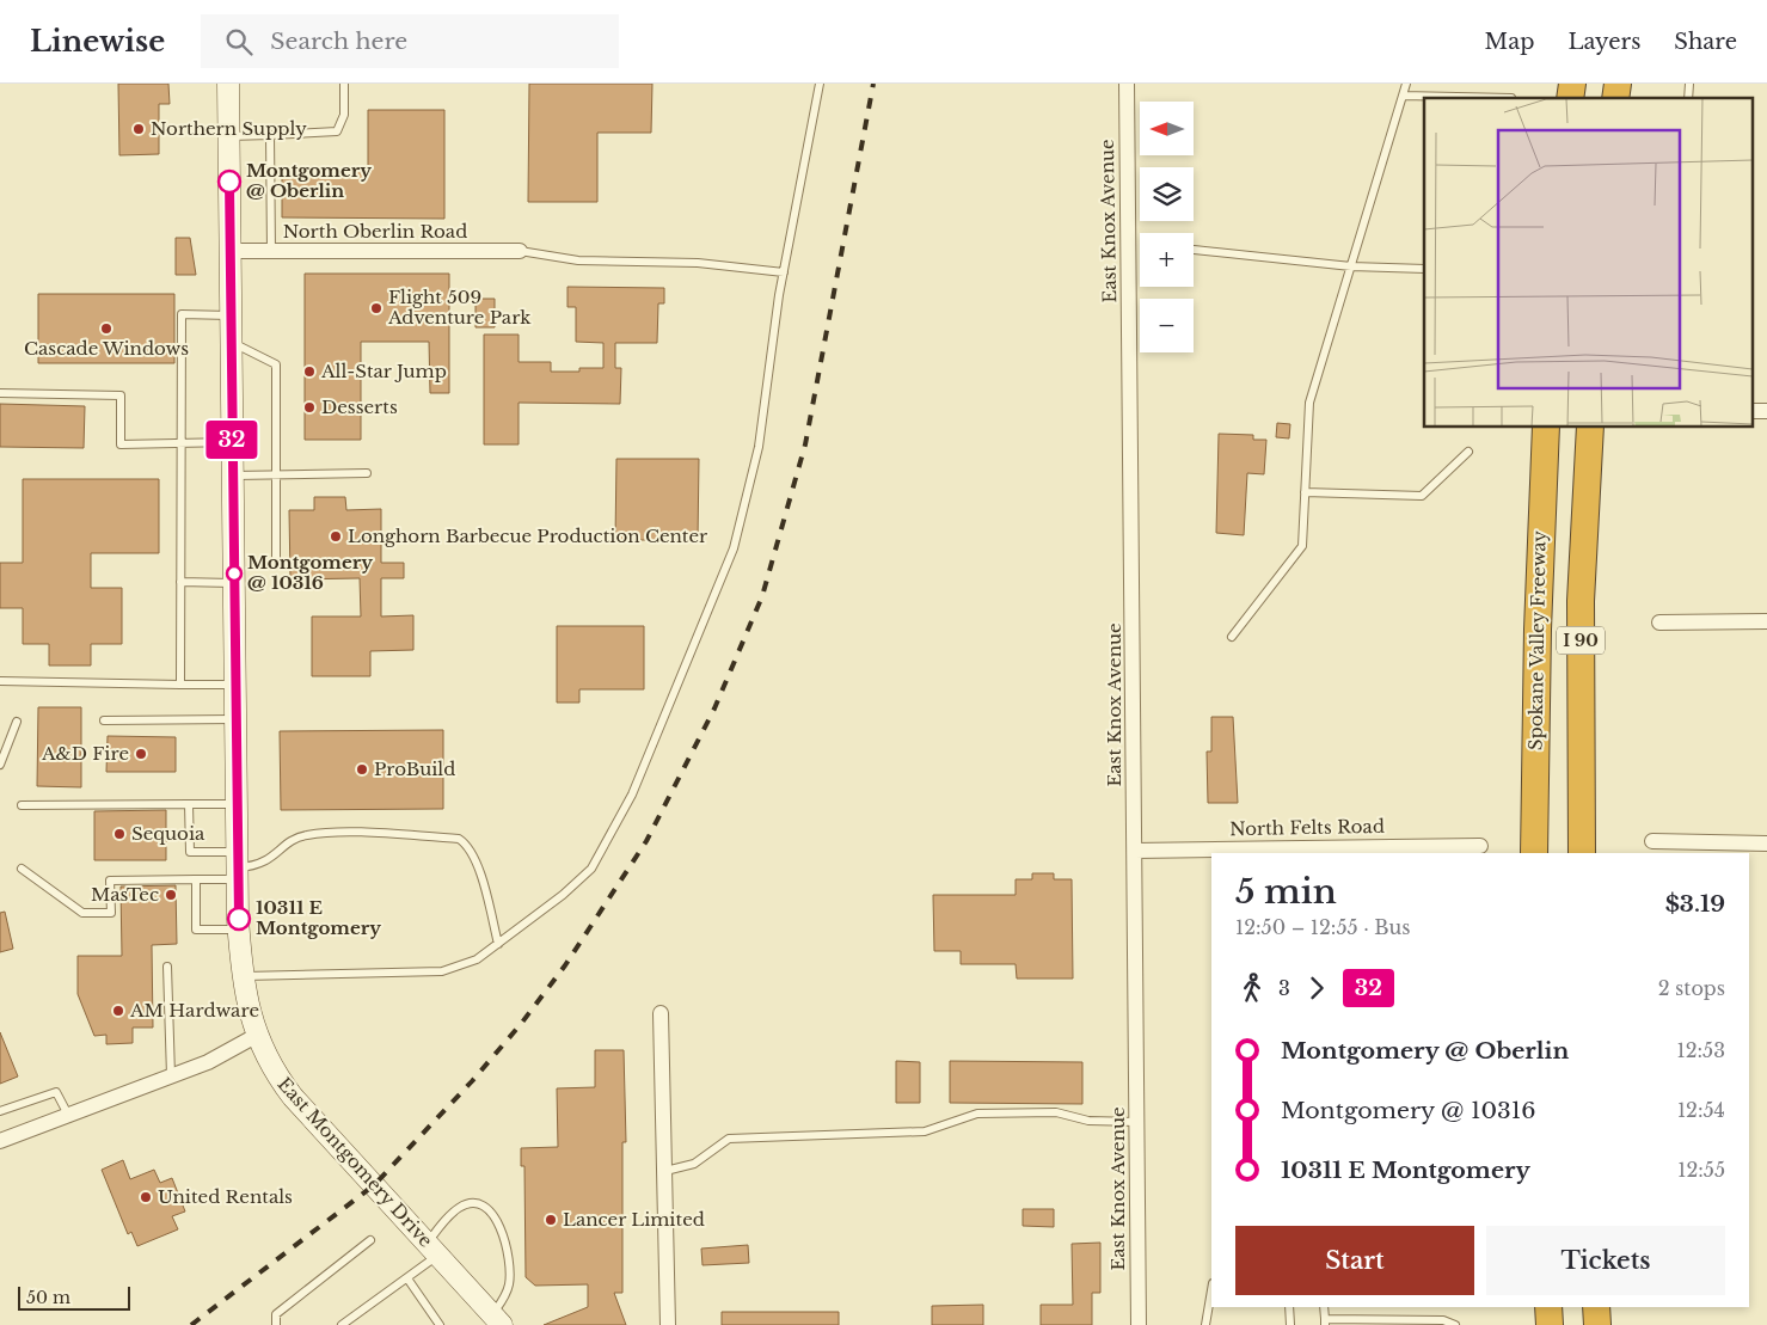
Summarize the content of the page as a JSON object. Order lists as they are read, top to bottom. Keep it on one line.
{"streets":{"highway":["Spokane Valley Freeway","I 90"],"main road":["East Montgomery Drive"],"street":["East Knox Avenue","North Oberlin Road","North Felts Road"]},"crossings":[["East Knox Avenue","North Felts Road"],["North Oberlin Road","East Montgomery Drive"]],"places":["Northern Supply","Montgomery @ Oberlin","Flight 509 Adventure Park","Cascade Windows","All-Star Jump","Desserts","Longhorn Barbecue Production Center","Montgomery @ 10316","A&D Fire","ProBuild","Sequoia","MasTec","10311 E Montgomery","AM Hardware","United Rentals","Lancer Limited"],"lines":["bus line 32"],"scale_bar":"50 m","north":"left","page":{"header":"Linewise","search":"Search here","nav":["Map","Layers","Share"],"on_map":"32","map_buttons":["+","−"],"heading":["5 min","12:50 – 12:55 · Bus","$3.19"],"legs":["3","32","2 stops"],"list":[{"name":"Montgomery @ Oberlin","value":"12:53"},{"name":"Montgomery @ 10316","value":"12:54"},{"name":"10311 E Montgomery","value":"12:55"}],"buttons":["Start","Tickets"],"scale":"50 m"}}
